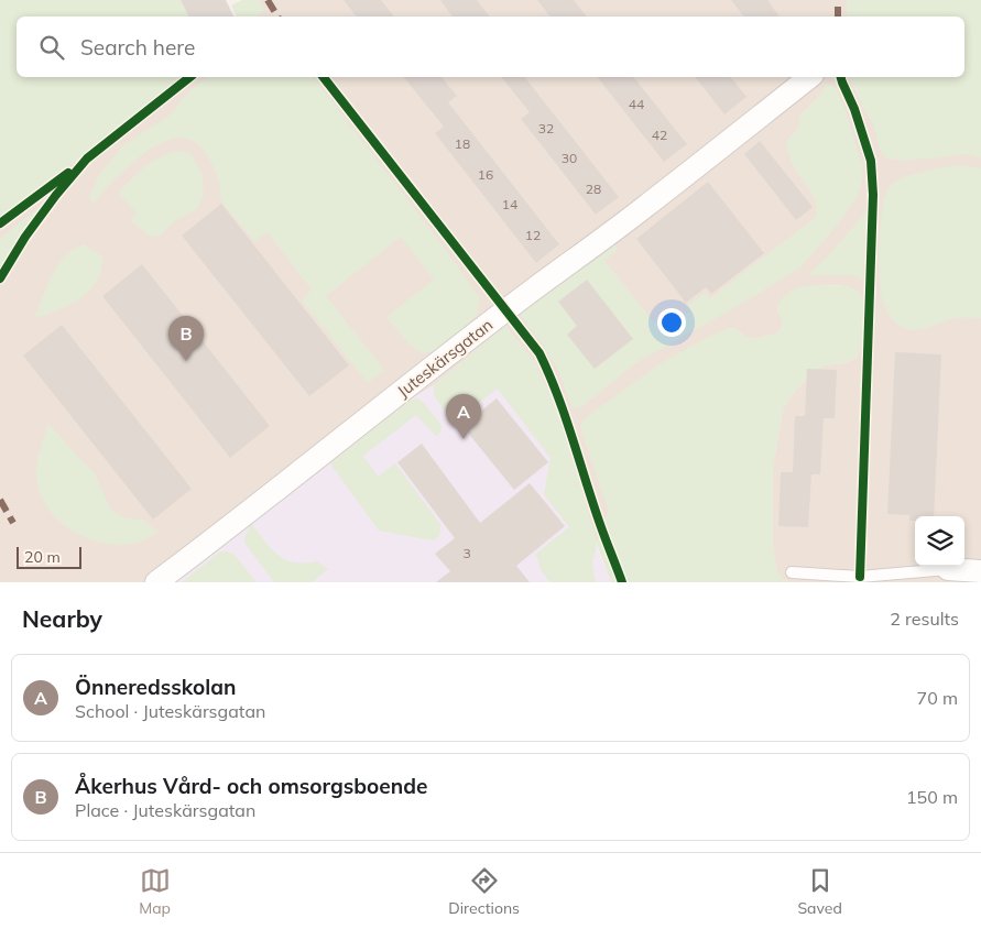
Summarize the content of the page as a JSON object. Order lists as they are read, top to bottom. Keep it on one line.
{"streets":{"street":["Juteskärsgatan"]},"house_numbers":["44","32","42","18","30","16","28","14","12","3"],"scale_bar":"20 m","page":{"search":"Search here","pins":["B","A"],"scale":"20 m","heading":["Nearby","2 results"],"list":[{"mark":"A","name":"Önneredsskolan","note":"School · Juteskärsgatan","value":"70 m"},{"mark":"B","name":"Åkerhus Vård- och omsorgsboende","note":"Place · Juteskärsgatan","value":"150 m"}],"nav":["Map","Directions","Saved"]}}
